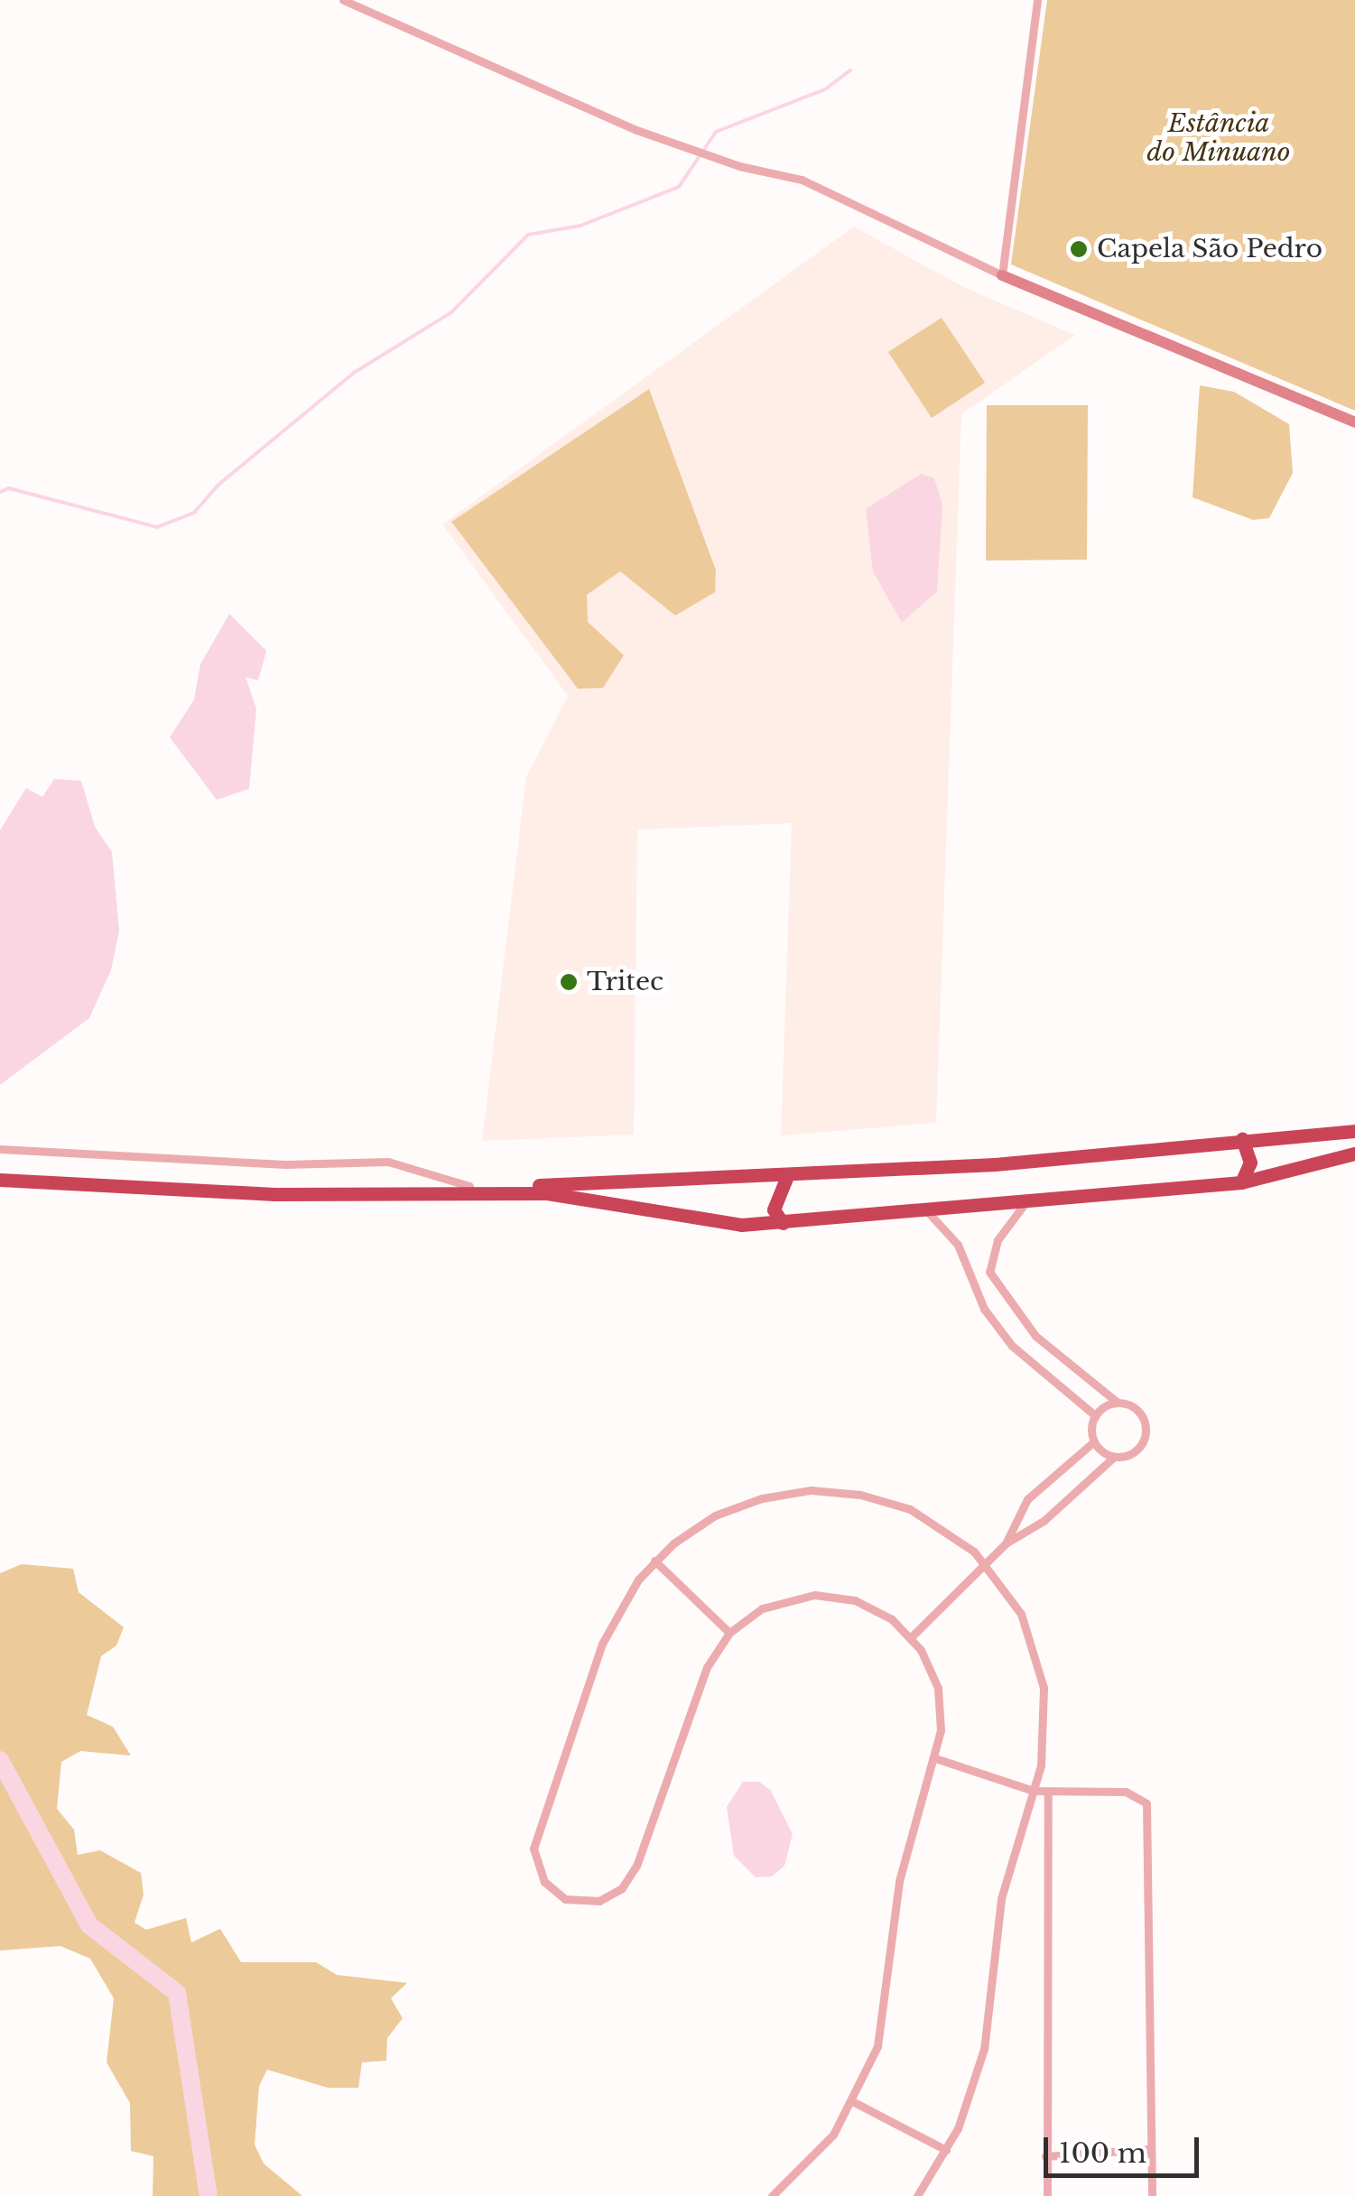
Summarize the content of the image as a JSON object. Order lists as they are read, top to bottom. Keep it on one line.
{"parks":["Estância do Minuano"],"places":["Capela São Pedro","Tritec"],"scale_bar":"100 m"}
